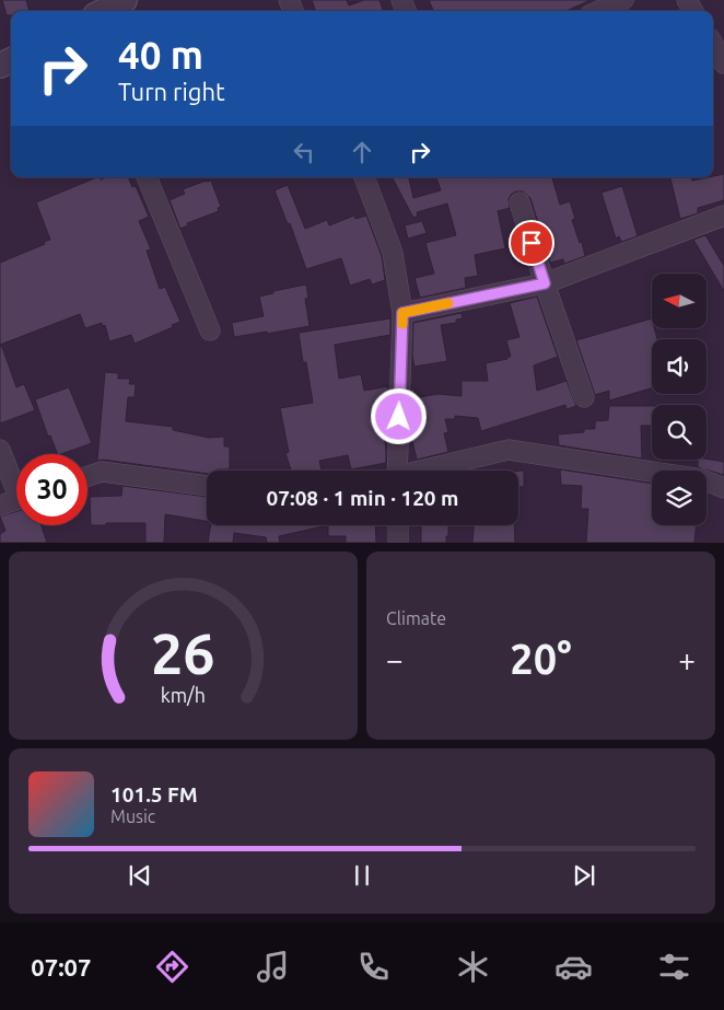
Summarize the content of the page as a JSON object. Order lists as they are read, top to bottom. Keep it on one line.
{"north":"left","page":{"turn":["40 m","Turn right"],"limit":"30","trip":"07:08 · 1 min · 120 m","tile":"Climate","heat":["−","20°","+"],"song":["101.5 FM","Music"],"tabs":"07:07","gauge":["26","km/h"]}}
